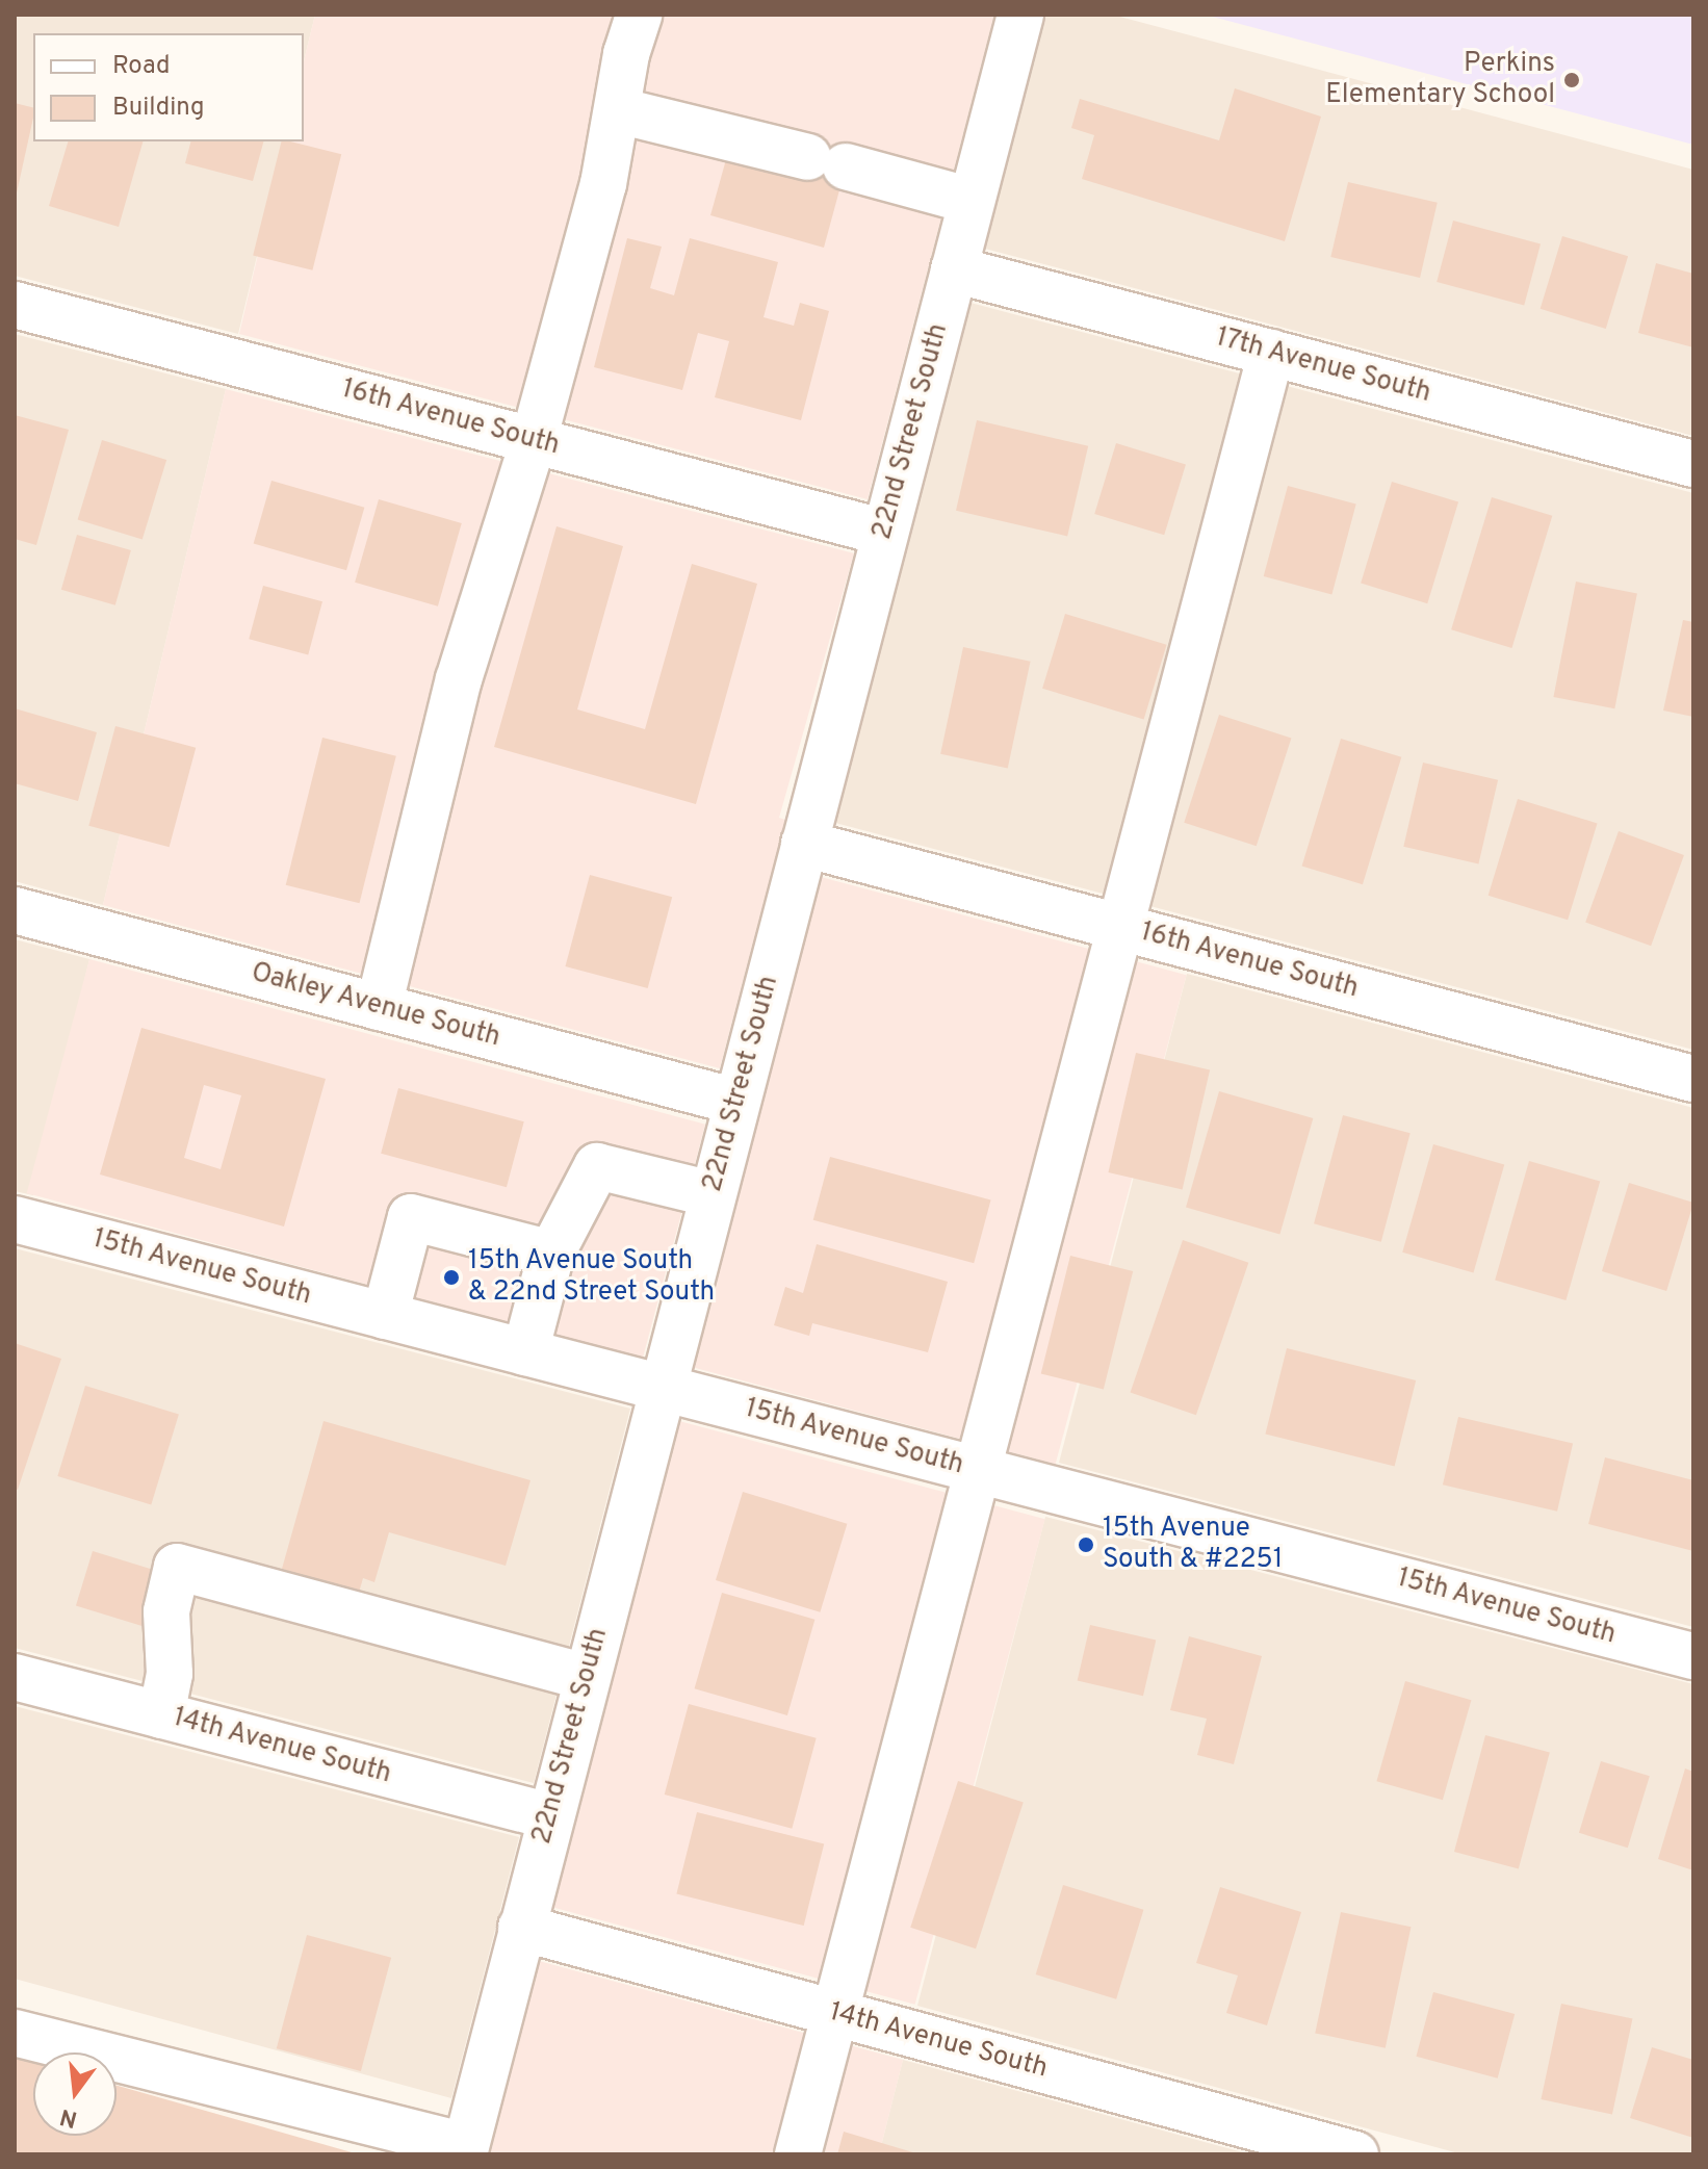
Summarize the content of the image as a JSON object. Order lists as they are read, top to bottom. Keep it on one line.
{"streets":{"street":["17th Avenue South","16th Avenue South","22nd Street South","Oakley Avenue South","15th Avenue South","14th Avenue South"]},"crossings":[["17th Avenue South","22nd Street South"],["16th Avenue South","22nd Street South"],["22nd Street South","Oakley Avenue South"],["22nd Street South","15th Avenue South"],["22nd Street South","14th Avenue South"]],"places":["Perkins Elementary School","15th Avenue South & 22nd Street South","15th Avenue South & #2251"],"legend":["Road","Building"],"north":"bottom"}
